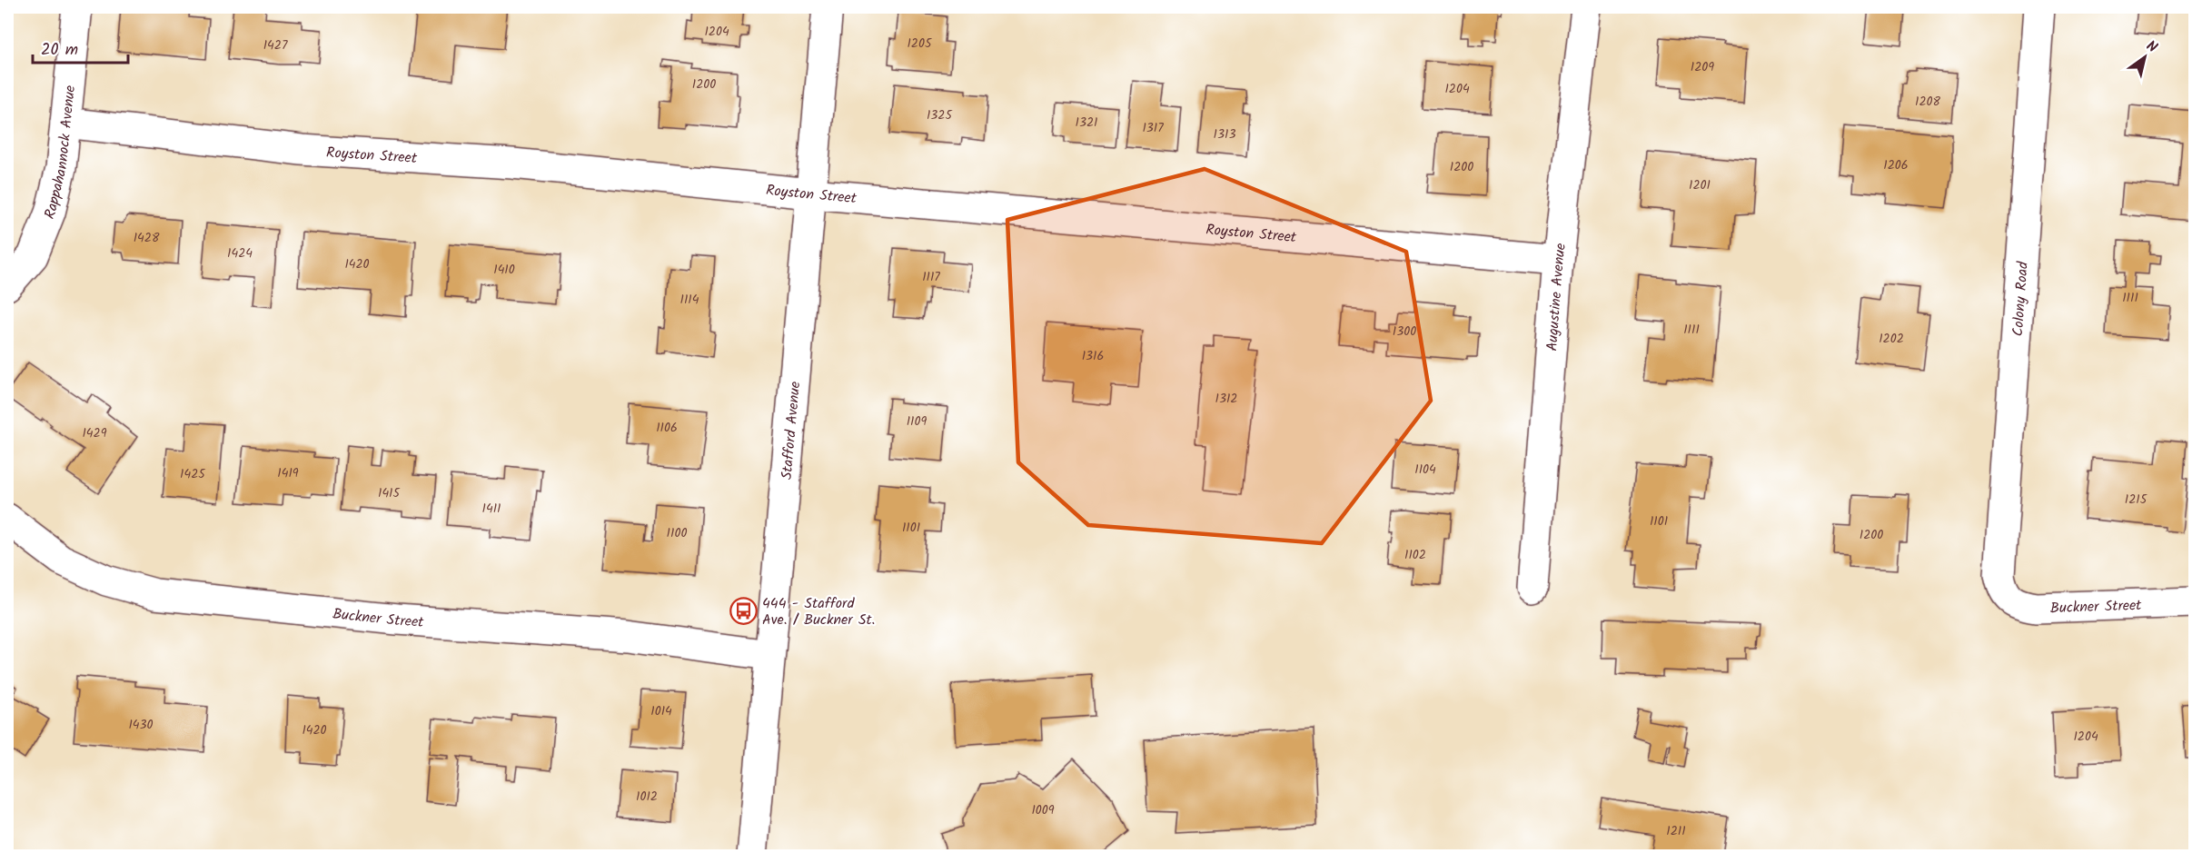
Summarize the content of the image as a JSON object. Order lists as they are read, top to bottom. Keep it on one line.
{"streets":{"street":["Rappahannock Avenue","Royston Street","Augustine Avenue","Colony Road","Stafford Avenue","Buckner Street"]},"crossings":[["Rappahannock Avenue","Royston Street"],["Royston Street","Augustine Avenue"],["Royston Street","Stafford Avenue"],["Colony Road","Buckner Street"],["Stafford Avenue","Buckner Street"]],"places":{"bus stop":["444 - Stafford Ave. / Buckner St."]},"house_numbers":["1204","1205","1427","1209","1200","1204","1208","1325","1321","1317","1313","1206","1200","1201","1428","1424","1420","1410","1117","1111","1114","1111","1300","1202","1316","1312","1109","1106","1429","1104","1419","1425","1415","1215","1411","1101","1101","1100","1200","1102","1014","1430","1420","1204","1012","1009","1211"],"scale_bar":"20 m","north":"top right"}
